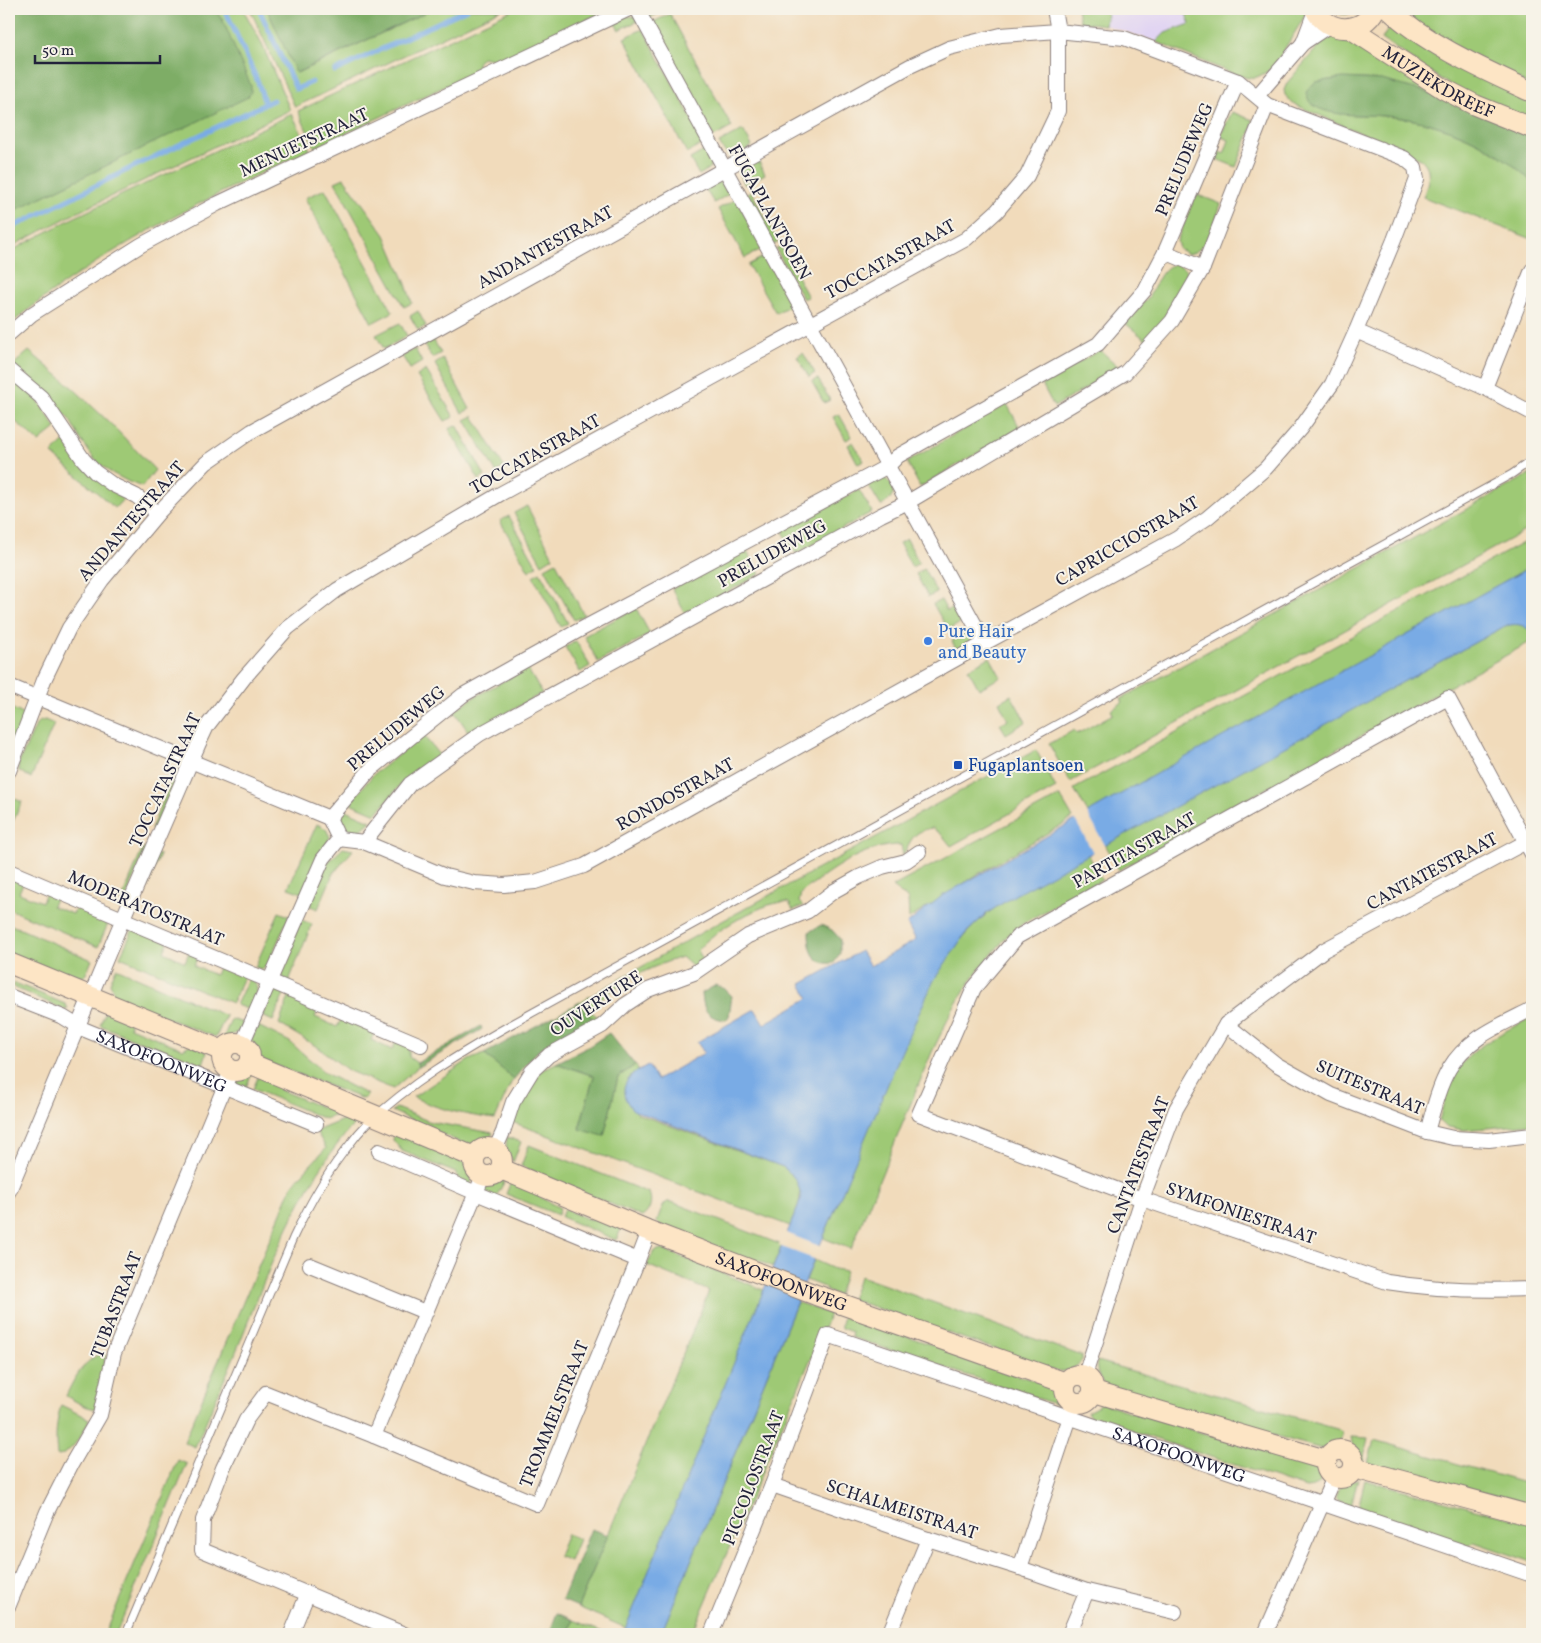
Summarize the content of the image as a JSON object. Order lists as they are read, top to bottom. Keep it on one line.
{"streets":{"street":["MUZIEKDREEF","MENUETSTRAAT","PRELUDEWEG","FUGAPLANTSOEN","ANDANTESTRAAT","TOCCATASTRAAT","CAPRICCIOSTRAAT","RONDOSTRAAT","PARTITASTRAAT","CANTATESTRAAT","MODERATOSTRAAT","OUVERTURE","SAXOFOONWEG","SUITESTRAAT","SYMFONIESTRAAT","TUBASTRAAT","TROMMELSTRAAT","PICCOLOSTRAAT","SCHALMEISTRAAT"]},"crossings":[["PRELUDEWEG","FUGAPLANTSOEN"],["PRELUDEWEG","ANDANTESTRAAT"],["PRELUDEWEG","CAPRICCIOSTRAAT"],["PRELUDEWEG","RONDOSTRAAT"],["FUGAPLANTSOEN","ANDANTESTRAAT"],["FUGAPLANTSOEN","TOCCATASTRAAT"],["FUGAPLANTSOEN","CAPRICCIOSTRAAT"],["FUGAPLANTSOEN","RONDOSTRAAT"],["ANDANTESTRAAT","TOCCATASTRAAT"],["ANDANTESTRAAT","CAPRICCIOSTRAAT"],["TOCCATASTRAAT","MODERATOSTRAAT"],["TOCCATASTRAAT","SAXOFOONWEG"],["CAPRICCIOSTRAAT","RONDOSTRAAT"],["PARTITASTRAAT","CANTATESTRAAT"],["PARTITASTRAAT","SYMFONIESTRAAT"],["CANTATESTRAAT","SAXOFOONWEG"],["CANTATESTRAAT","SUITESTRAAT"],["CANTATESTRAAT","SYMFONIESTRAAT"],["OUVERTURE","SAXOFOONWEG"],["SAXOFOONWEG","TUBASTRAAT"],["SAXOFOONWEG","TROMMELSTRAAT"],["SAXOFOONWEG","PICCOLOSTRAAT"],["PICCOLOSTRAAT","SCHALMEISTRAAT"]],"places":{"other":["Pure Hair and Beauty"],"transit":["Fugaplantsoen"]},"scale_bar":"50 m"}
